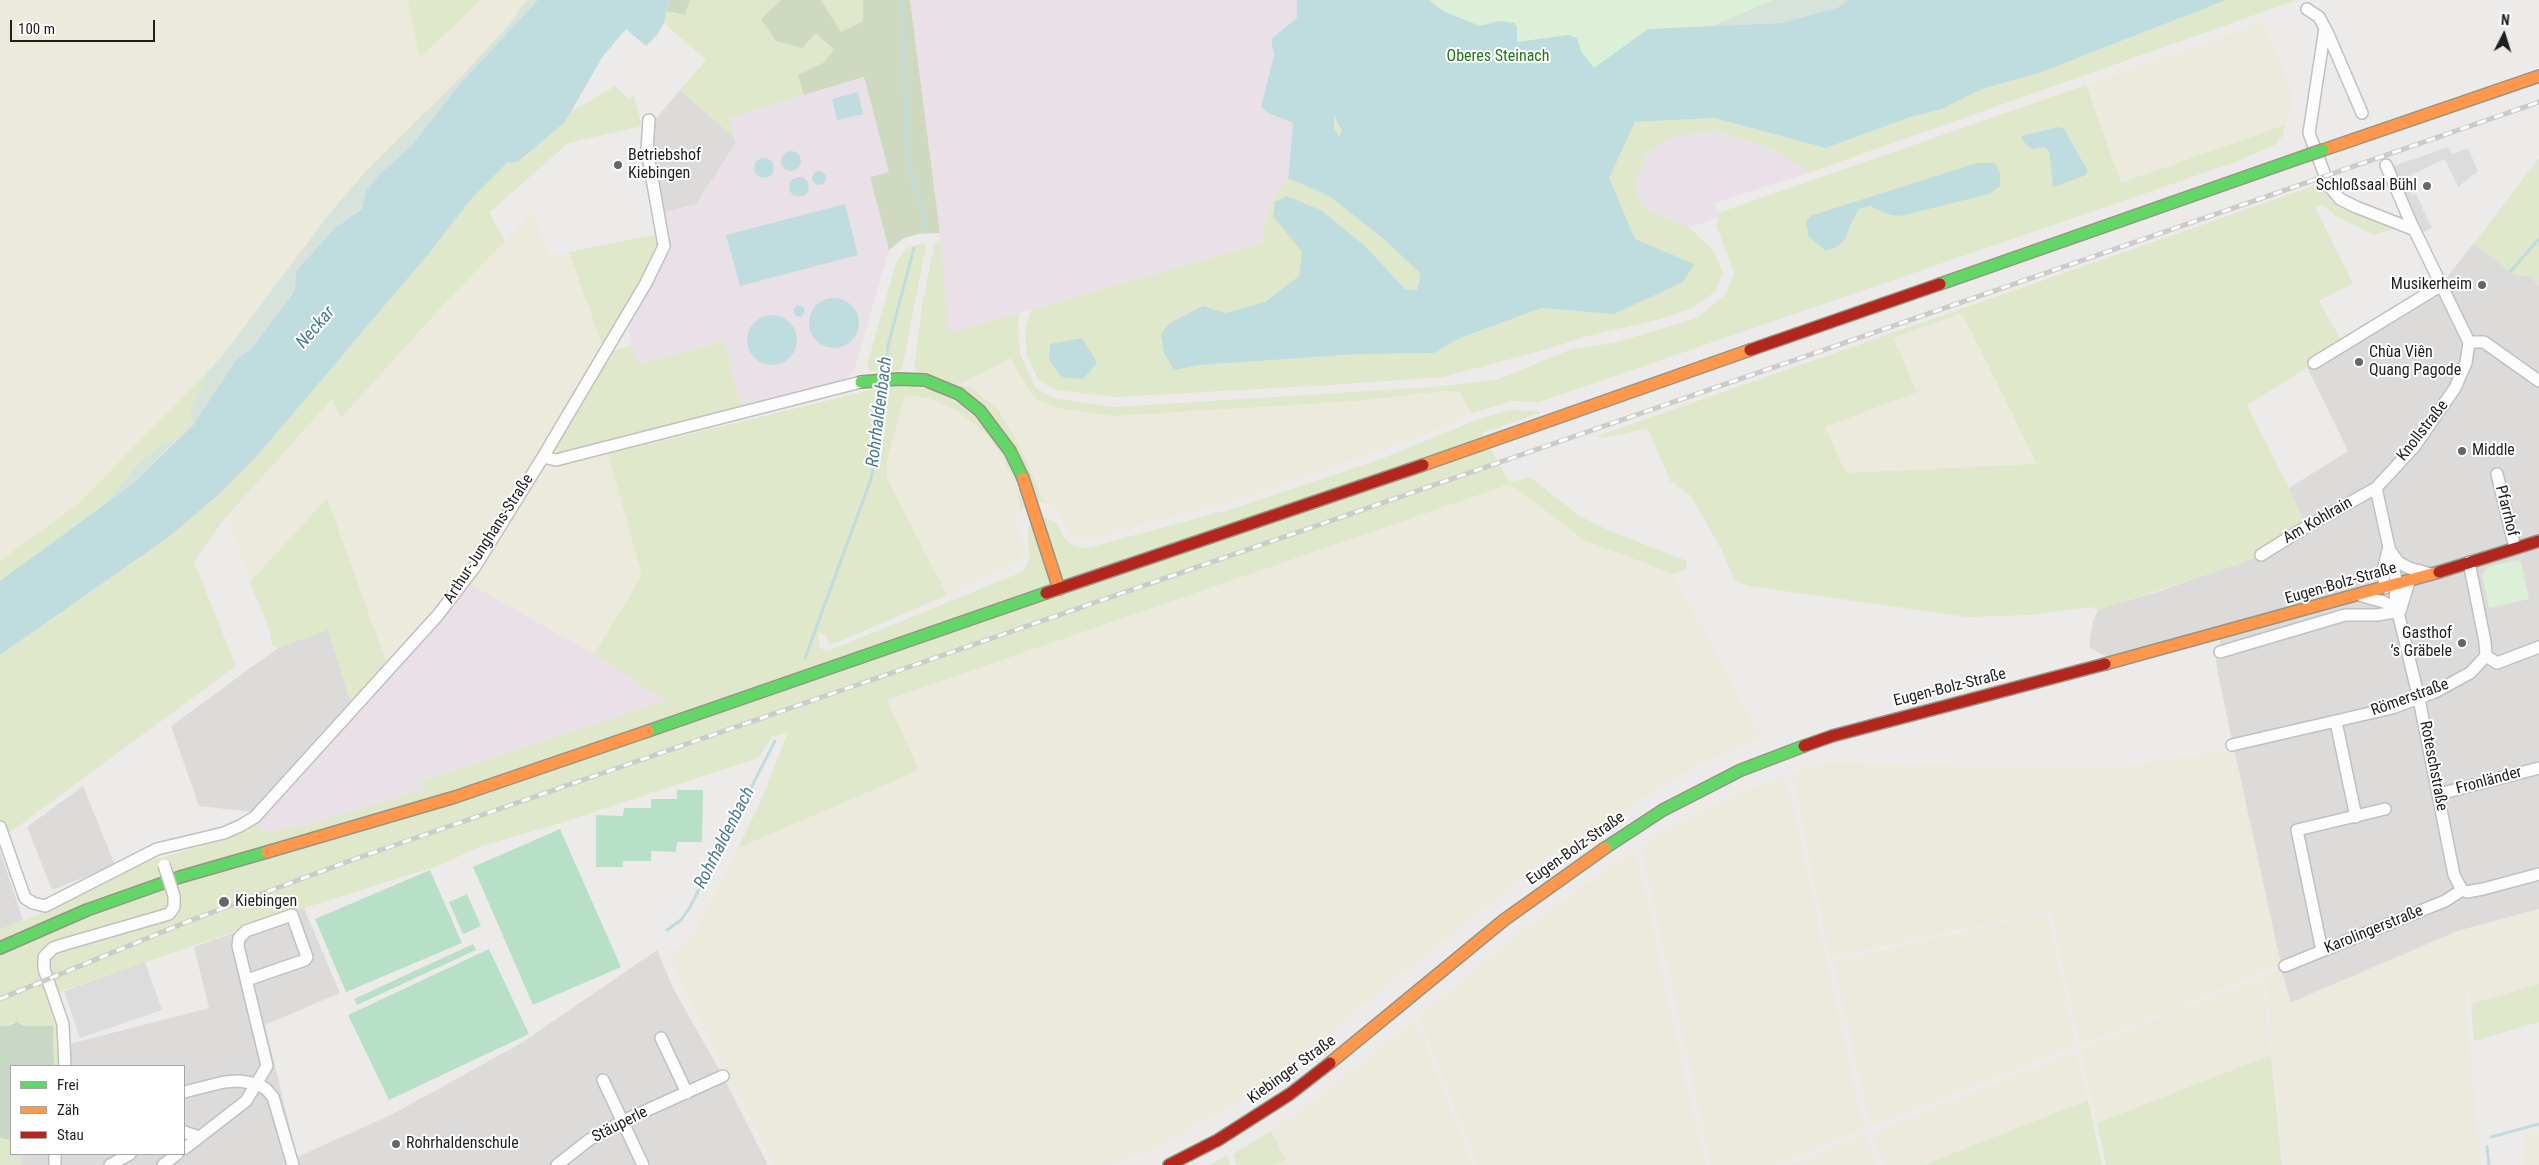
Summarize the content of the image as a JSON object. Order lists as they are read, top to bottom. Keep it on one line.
{"streets":{"main road":["Eugen-Bolz-Straße","Kiebinger Straße"],"street":["Knollstraße","Pfarrhof","Am Kohlrain","Arthur-Junghans-Straße","Römerstraße","Roteschstraße","Fronländer","Karolingerstraße","Stäuperle"]},"crossings":[["Knollstraße","Am Kohlrain"],["Pfarrhof","Eugen-Bolz-Straße"],["Eugen-Bolz-Straße","Roteschstraße"],["Eugen-Bolz-Straße","Kiebinger Straße"],["Römerstraße","Roteschstraße"],["Roteschstraße","Fronländer"],["Roteschstraße","Karolingerstraße"]],"water":["Neckar","Rohrhaldenbach"],"parks":["Oberes Steinach"],"places":["Betriebshof Kiebingen","Schloßsaal Bühl","Musikerheim","Chùa Viên Quang Pagode","Middle","Gasthof ’s Gräbele","Kiebingen","Rohrhaldenschule"],"legend":["Frei","Zäh","Stau"],"scale_bar":"100 m","north":"top"}
